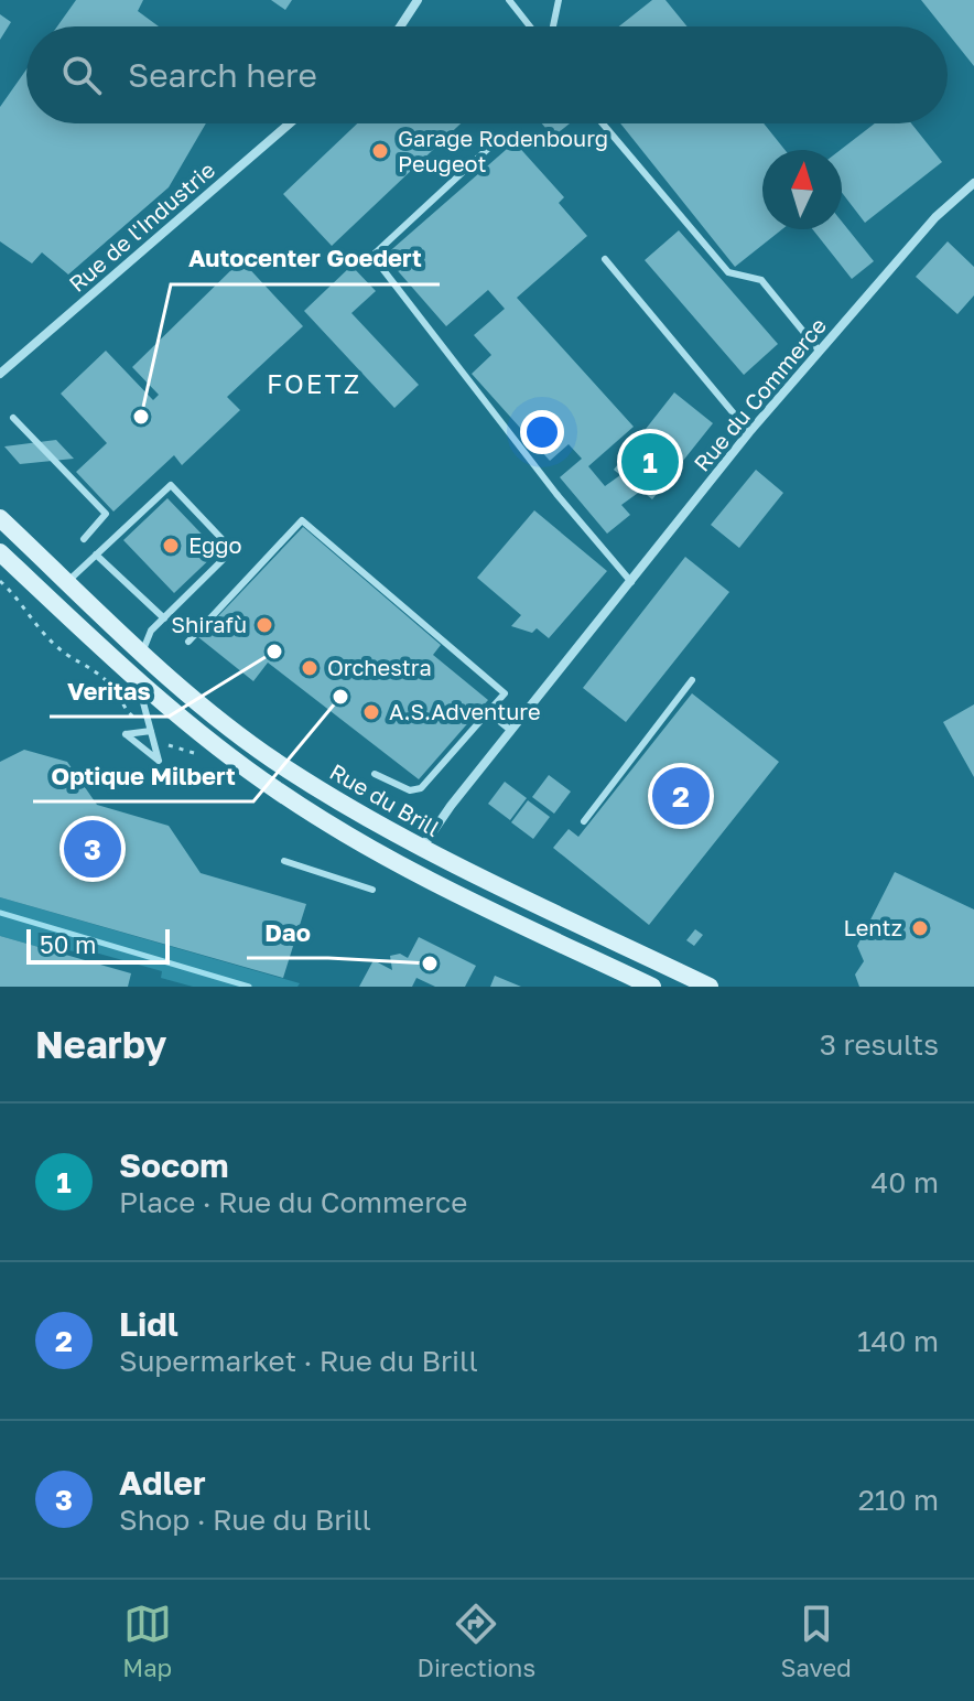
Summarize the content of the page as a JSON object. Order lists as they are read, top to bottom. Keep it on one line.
{"streets":{"main road":["Rue du Brill"],"street":["Rue de l'Industrie","Rue du Commerce"]},"crossings":[["Rue du Commerce","Rue du Brill"]],"districts":["FOETZ"],"places":["Garage Rodenbourg Peugeot","Autocenter Goedert","Eggo","Shirafù","Veritas","Orchestra","Optique Milbert","A.S.Adventure","Lentz","Dao"],"scale_bar":"50 m","north":"top","page":{"search":"Search here","pins":["1","2","3"],"scale":"50 m","heading":["Nearby","3 results"],"list":[{"mark":"1","name":"Socom","note":"Place · Rue du Commerce","value":"40 m"},{"mark":"2","name":"Lidl","note":"Supermarket · Rue du Brill","value":"140 m"},{"mark":"3","name":"Adler","note":"Shop · Rue du Brill","value":"210 m"}],"nav":["Map","Directions","Saved"]}}
